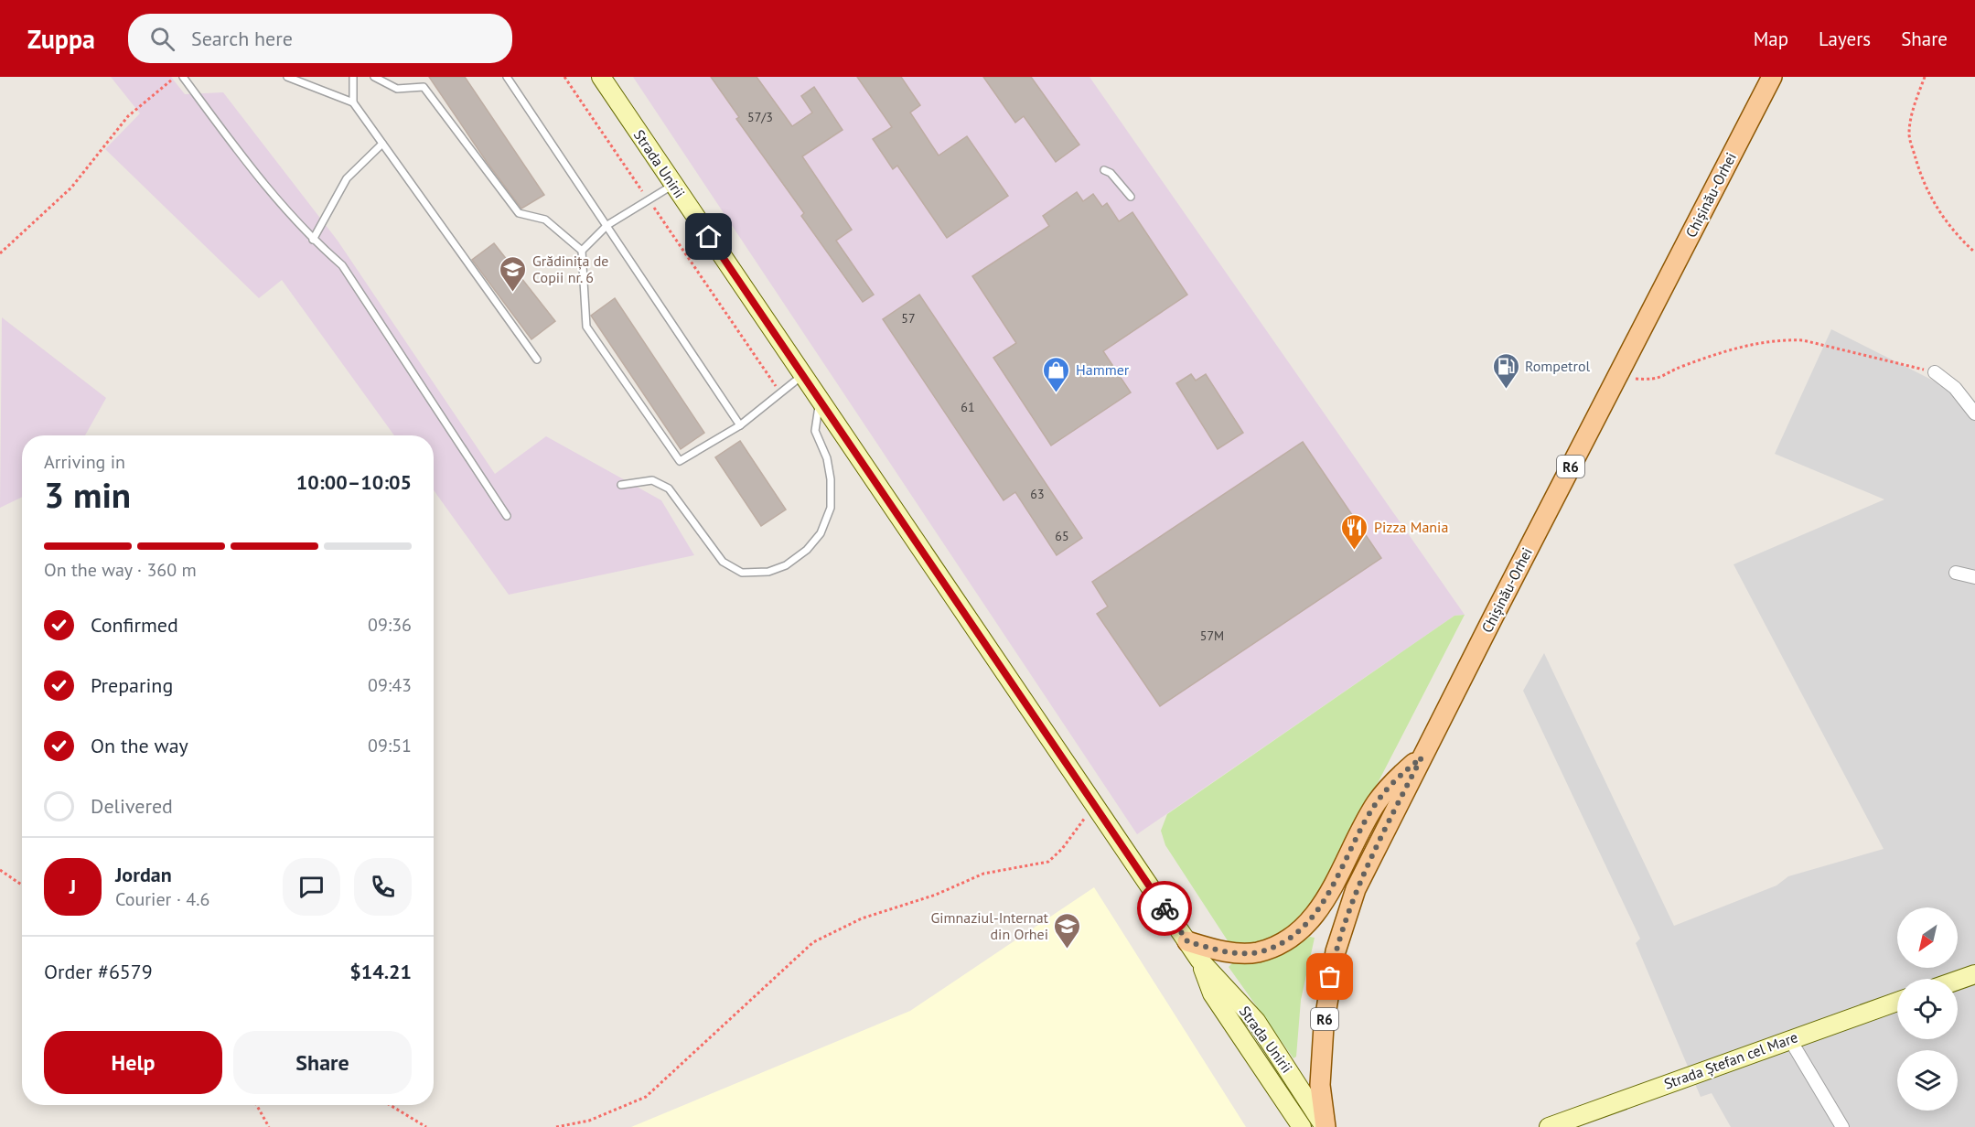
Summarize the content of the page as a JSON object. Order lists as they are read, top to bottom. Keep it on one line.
{"streets":{"main road":["Chișinău-Orhei","R6"],"street":["Strada Unirii","Strada Ștefan cel Mare"]},"crossings":[["Strada Unirii","Chișinău-Orhei"]],"places":{"school or university":["Grădinița de Copii nr. 6","Gimnaziul-Internat din Orhei"],"fuel station":["Rompetrol"],"shop":["Hammer"],"restaurant":["Pizza Mania"]},"house_numbers":["57/3","57","61","63","65","57M"],"north":"bottom left","page":{"header":"Zuppa","search":"Search here","nav":["Map","Layers","Share"],"heading":["3 min","Arriving in","10:00–10:05"],"panel":["Jordan","Courier · 4.6","Order #6579","$14.21"],"bar":"On the way · 360 m","list":[["Confirmed","09:36"],["Preparing","09:43"],["On the way","09:51"],"Delivered"],"round":"J","buttons":["Help","Share"]}}
